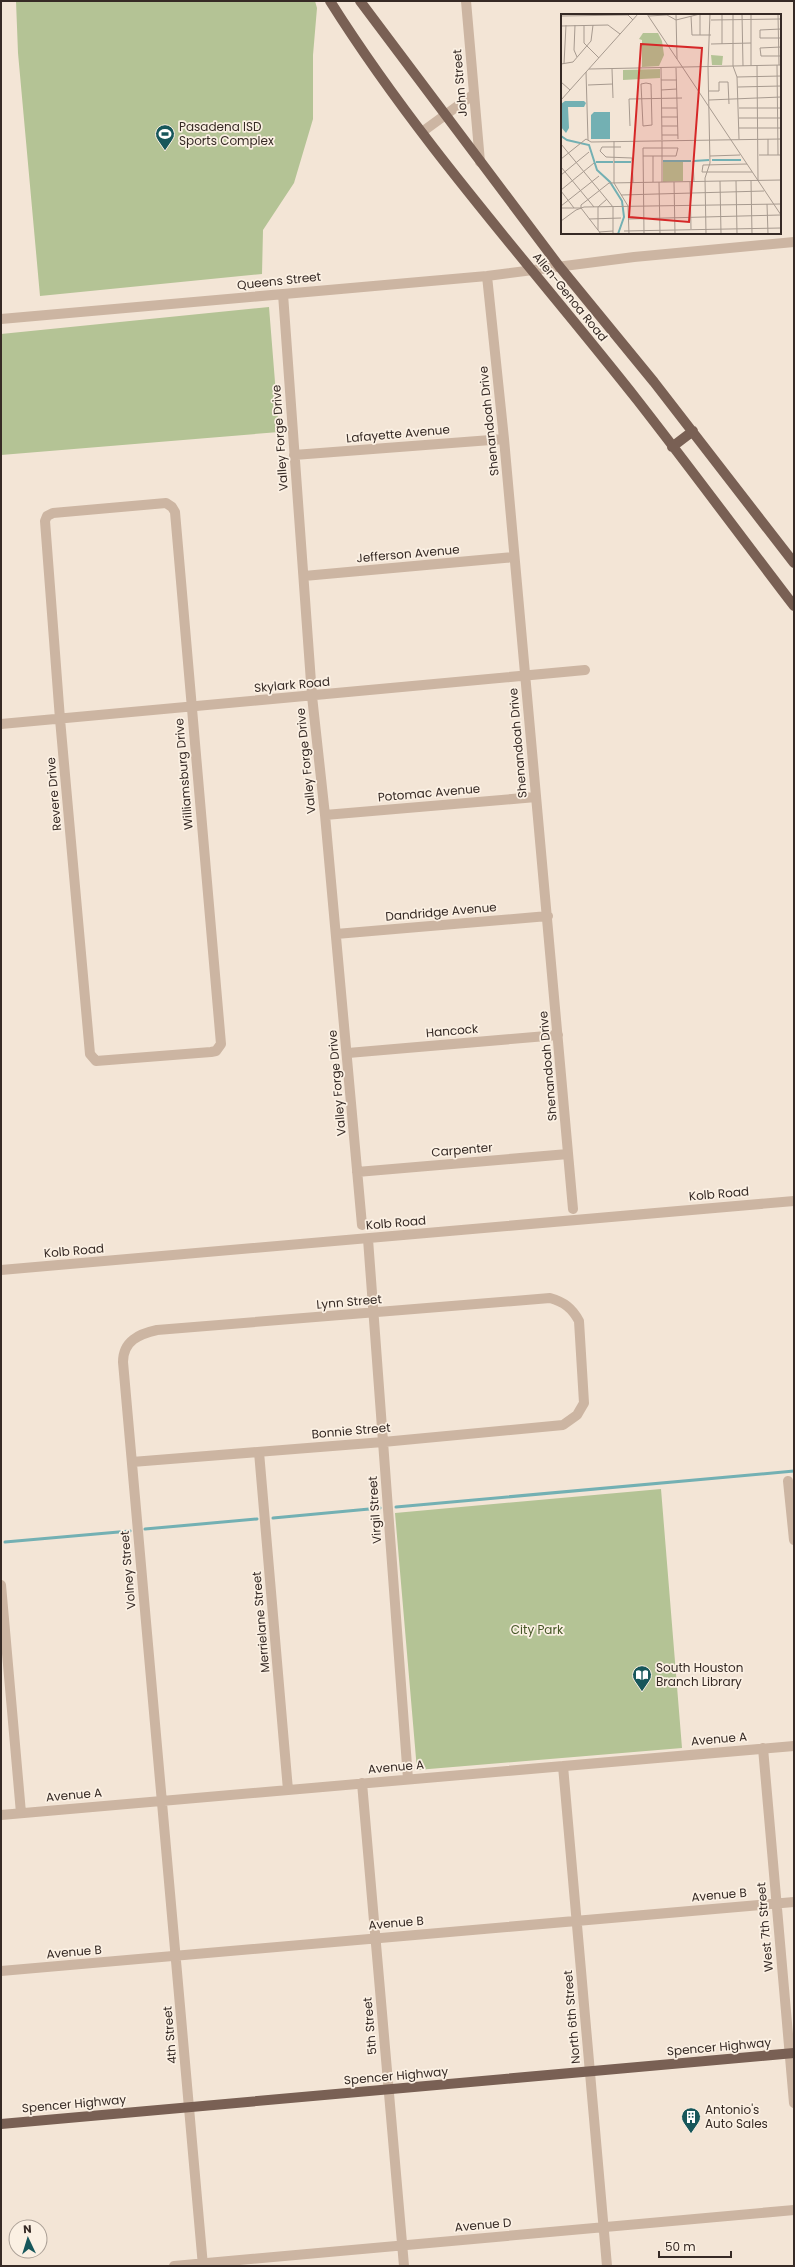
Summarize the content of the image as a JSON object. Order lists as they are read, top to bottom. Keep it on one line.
{"streets":{"main road":["Allen-Genoa Road","Spencer Highway"],"street":["John Street","Queens Street","Shenandoah Drive","Lafayette Avenue","Valley Forge Drive","Jefferson Avenue","Skylark Road","Williamsburg Drive","Potomac Avenue","Revere Drive","Dandridge Avenue","Hancock","Carpenter","Kolb Road","Lynn Street","Bonnie Street","Virgil Street","Volney Street","Merrielane Street","Avenue A","Avenue B","West 7th Street","North 6th Street","5th Street","4th Street","Avenue D"]},"crossings":[["John Street","Allen-Genoa Road"],["Queens Street","Allen-Genoa Road"],["Queens Street","Shenandoah Drive"],["Queens Street","Valley Forge Drive"],["Shenandoah Drive","Lafayette Avenue"],["Shenandoah Drive","Jefferson Avenue"],["Shenandoah Drive","Skylark Road"],["Shenandoah Drive","Potomac Avenue"],["Shenandoah Drive","Dandridge Avenue"],["Shenandoah Drive","Hancock"],["Shenandoah Drive","Carpenter"],["Lafayette Avenue","Valley Forge Drive"],["Valley Forge Drive","Jefferson Avenue"],["Valley Forge Drive","Skylark Road"],["Valley Forge Drive","Potomac Avenue"],["Valley Forge Drive","Dandridge Avenue"],["Valley Forge Drive","Hancock"],["Valley Forge Drive","Carpenter"],["Skylark Road","Williamsburg Drive"],["Skylark Road","Revere Drive"],["Williamsburg Drive","Revere Drive"],["Kolb Road","Virgil Street"],["Lynn Street","Bonnie Street"],["Lynn Street","Virgil Street"],["Lynn Street","Volney Street"],["Bonnie Street","Virgil Street"],["Bonnie Street","Volney Street"],["Bonnie Street","Merrielane Street"],["Virgil Street","Avenue A"],["Volney Street","Avenue A"],["Volney Street","4th Street"],["Merrielane Street","Avenue A"],["Avenue A","West 7th Street"],["Avenue A","North 6th Street"],["Avenue A","5th Street"],["Avenue A","4th Street"],["Avenue B","West 7th Street"],["Avenue B","North 6th Street"],["Avenue B","5th Street"],["Avenue B","4th Street"],["West 7th Street","Spencer Highway"],["North 6th Street","Spencer Highway"],["North 6th Street","Avenue D"],["5th Street","Spencer Highway"],["5th Street","Avenue D"],["4th Street","Spencer Highway"],["4th Street","Avenue D"]],"parks":["City Park"],"places":{"sports":["Pasadena ISD Sports Complex"],"library":["South Houston Branch Library"],"building":["Antonio's Auto Sales"]},"scale_bar":"50 m","north":"top"}
